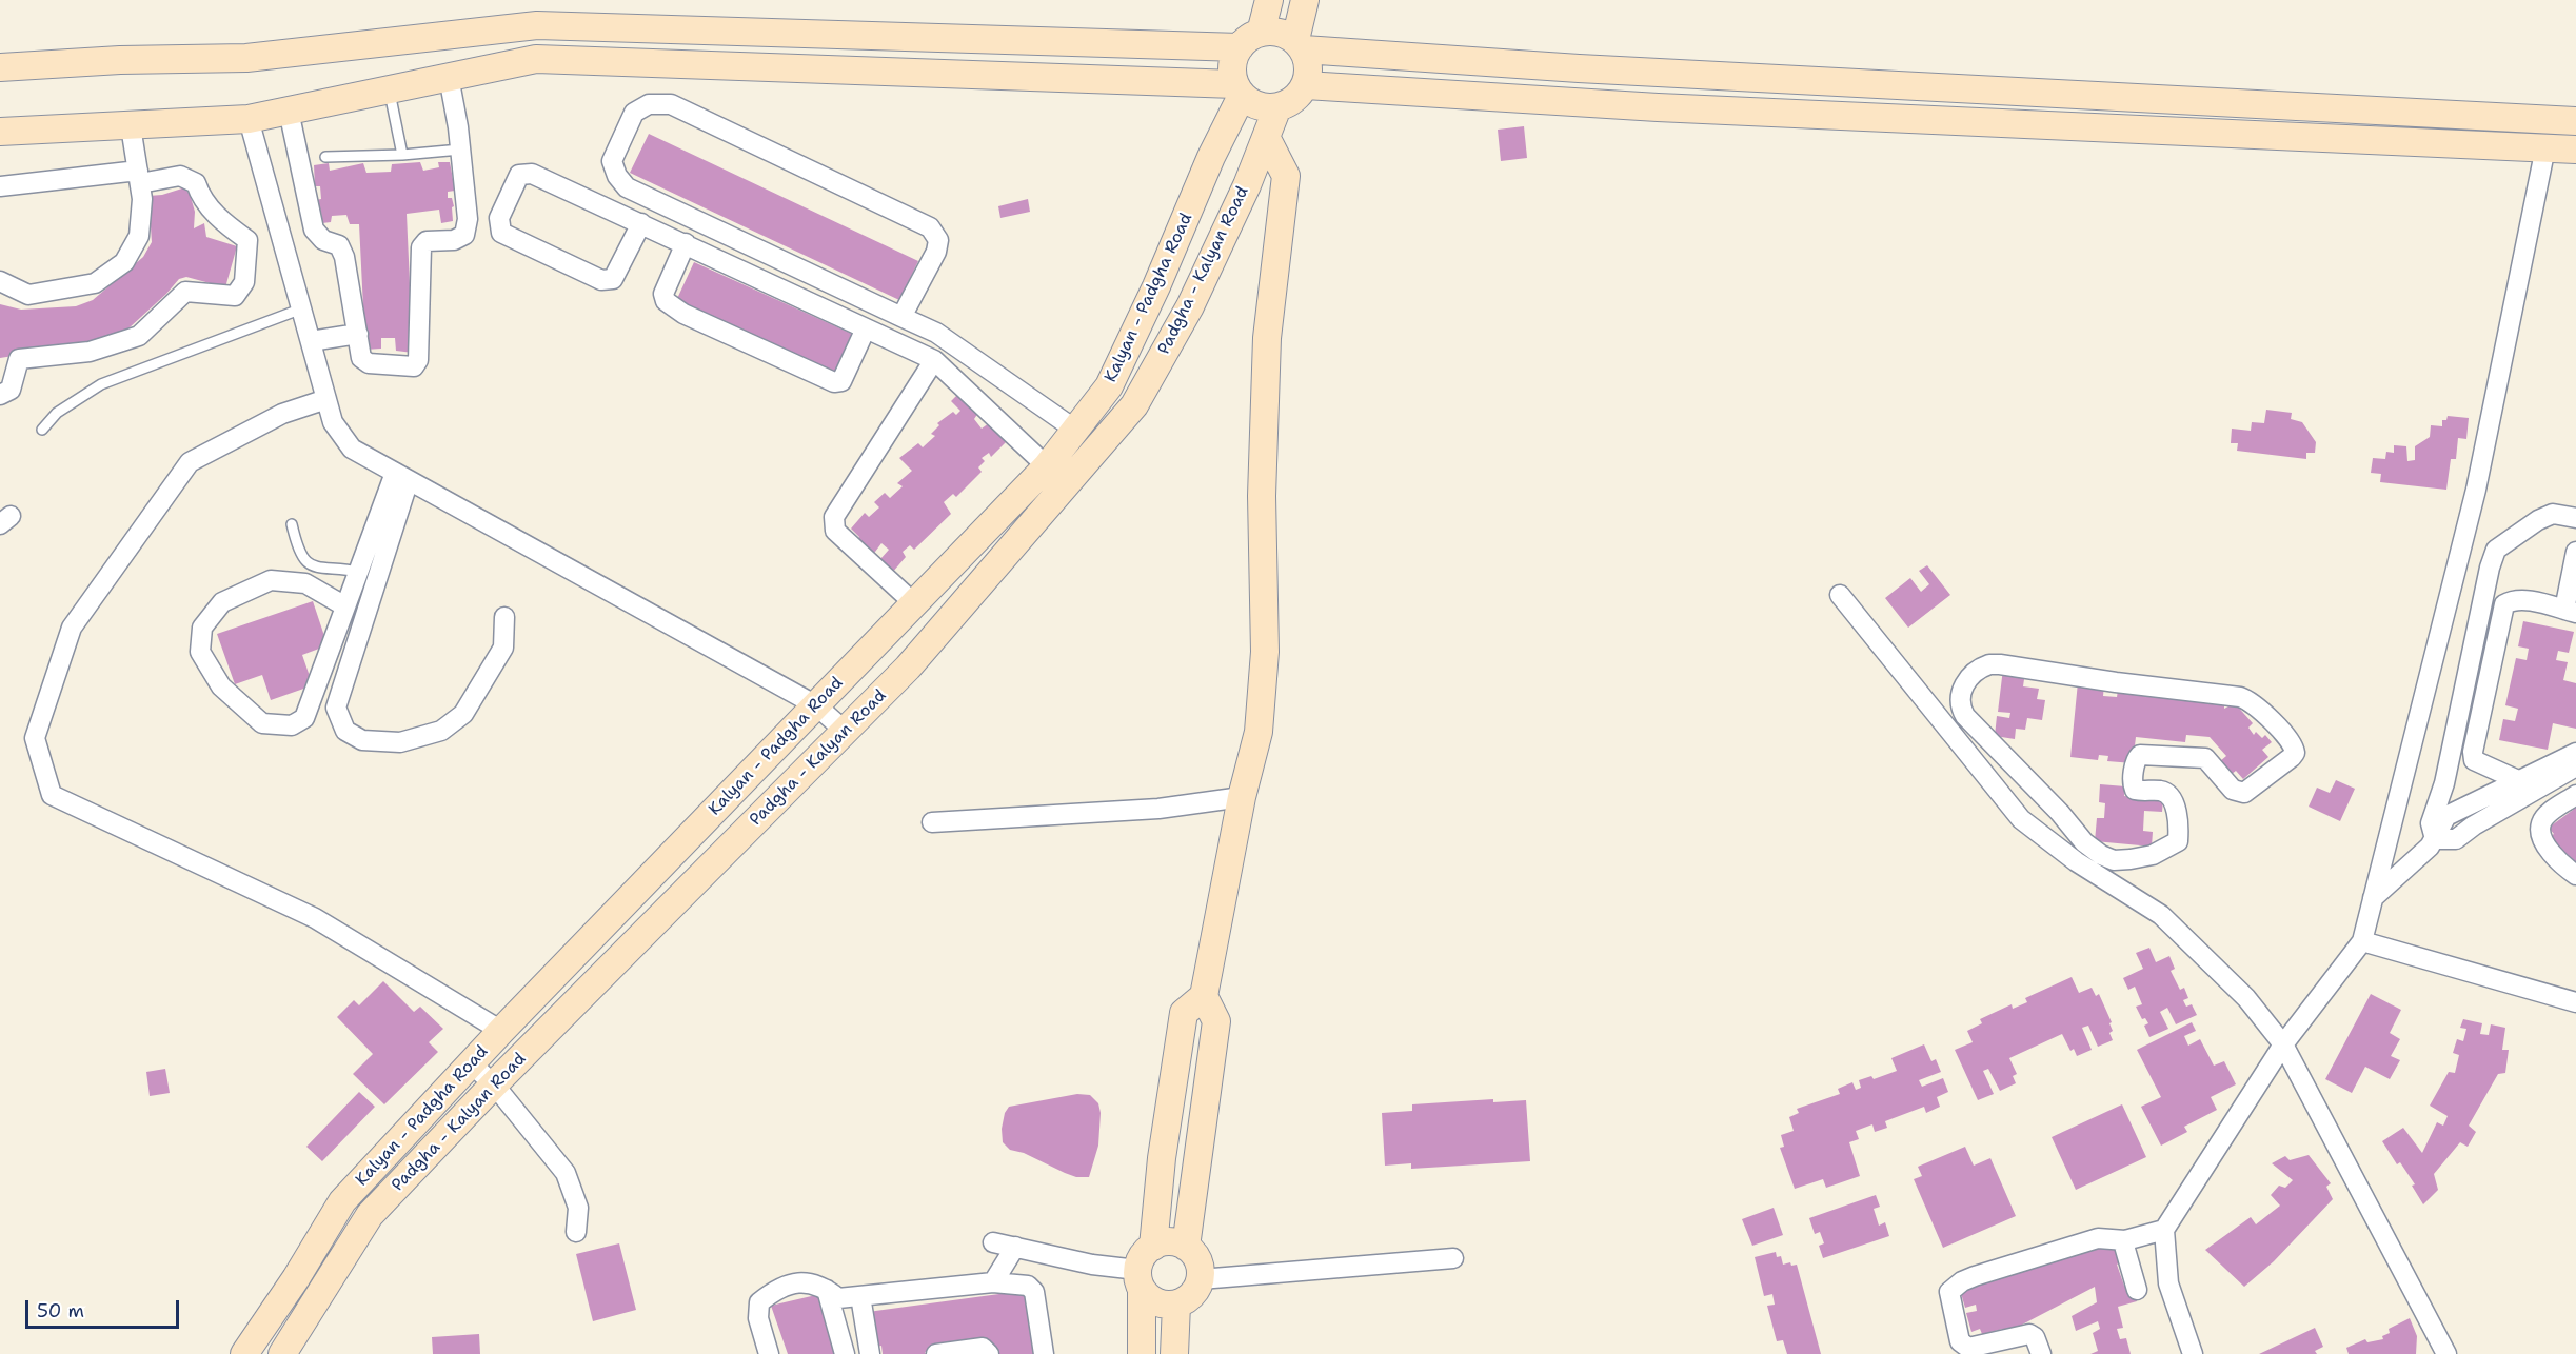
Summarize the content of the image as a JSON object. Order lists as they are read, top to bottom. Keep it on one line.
{"streets":{"street":["Padgha - Kalyan Road","Kalyan - Padgha Road"]},"crossings":[["Padgha - Kalyan Road","Kalyan - Padgha Road"]],"scale_bar":"50 m"}
